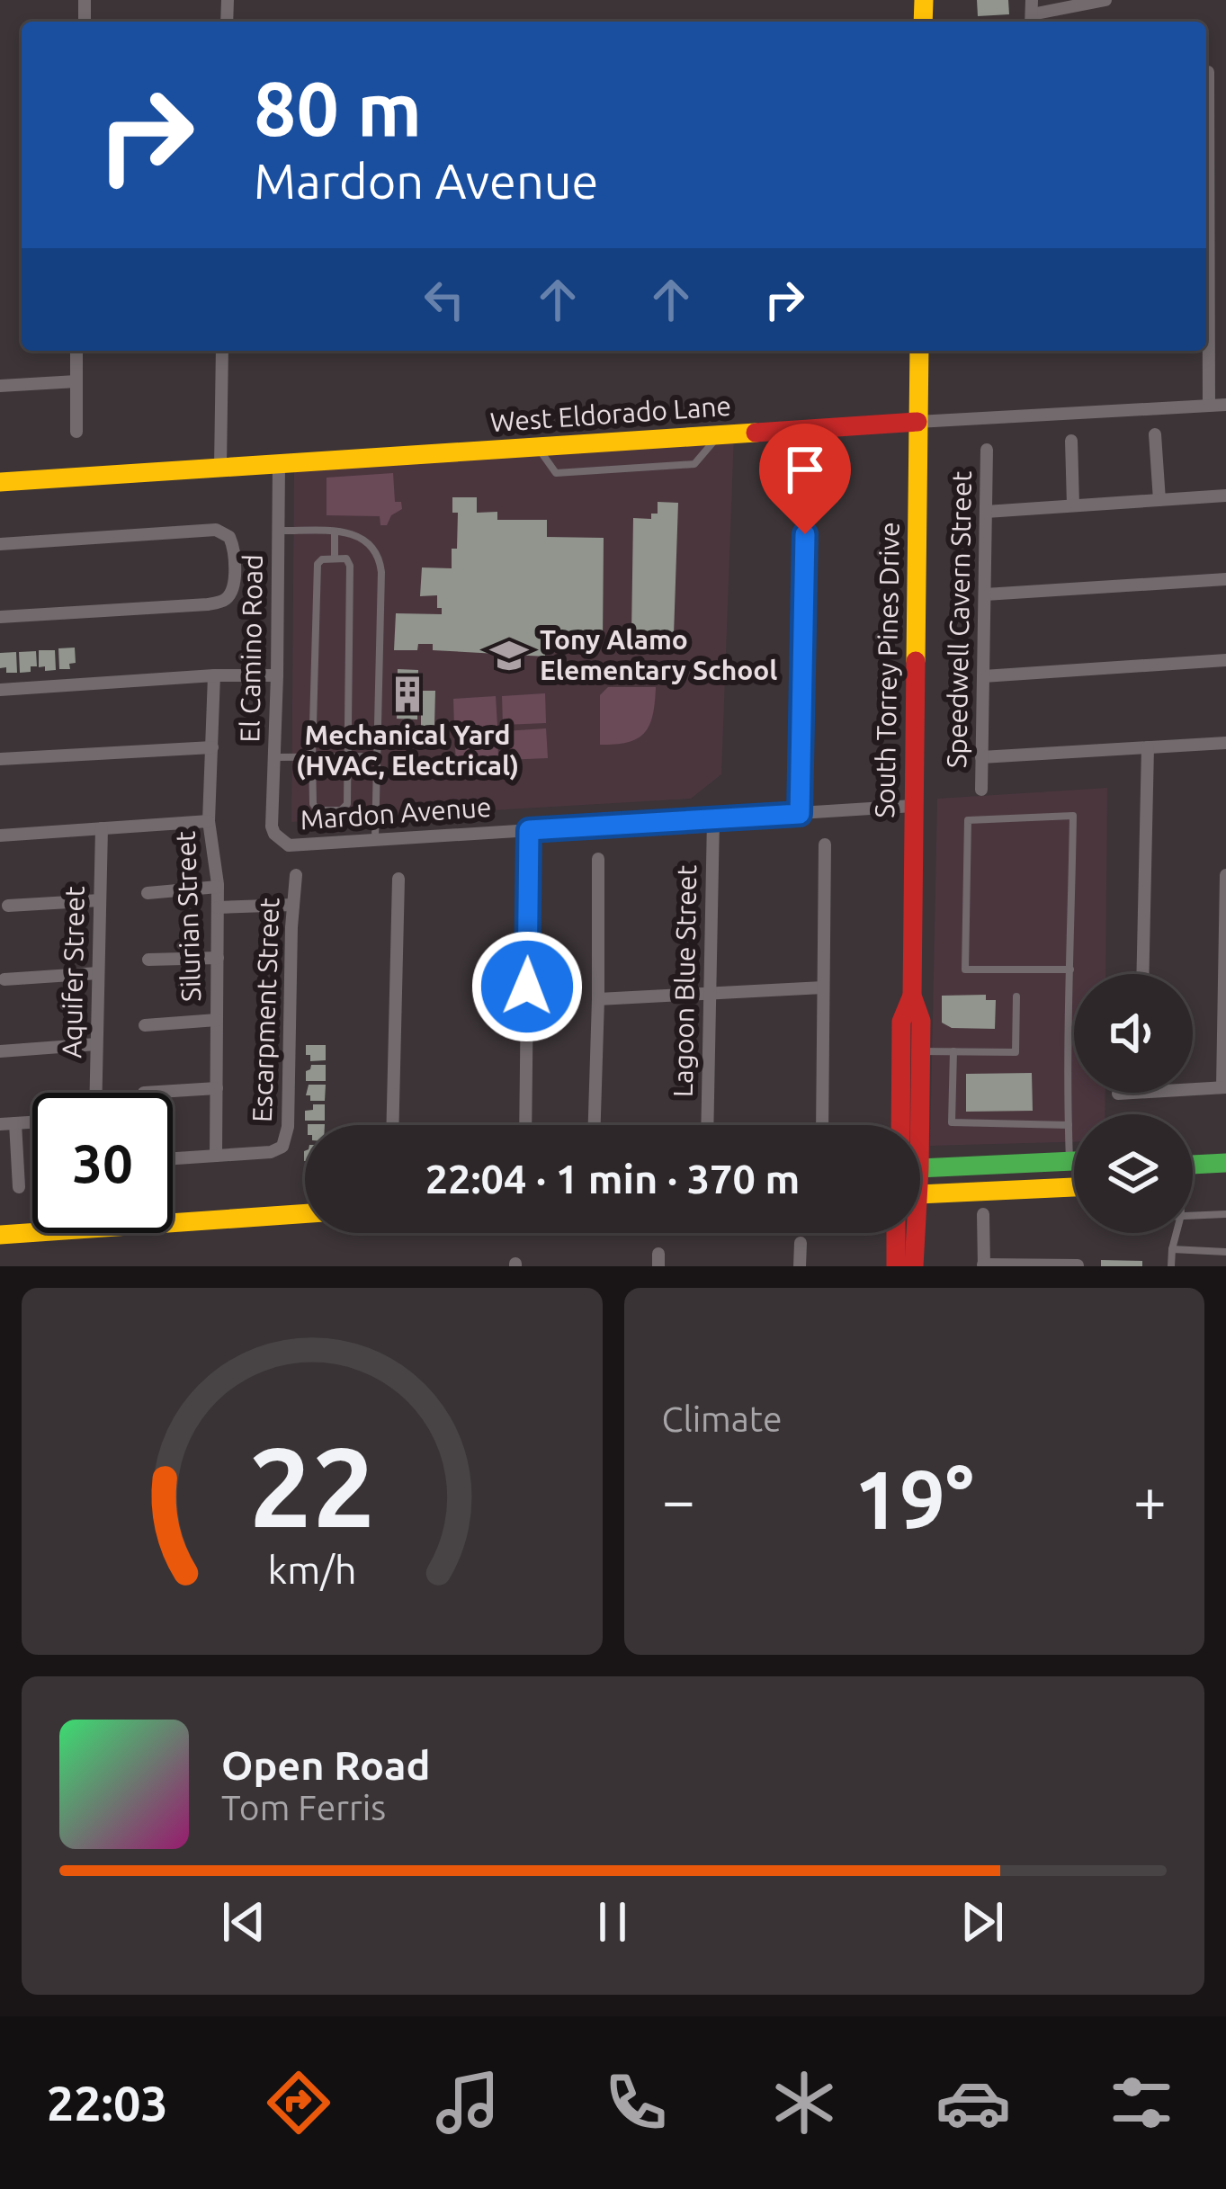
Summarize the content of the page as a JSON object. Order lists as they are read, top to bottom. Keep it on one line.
{"streets":{"street":["West Eldorado Lane","Speedwell Cavern Street","El Camino Road","South Torrey Pines Drive","Mardon Avenue","Silurian Street","Aquifer Street","Lagoon Blue Street","Escarpment Street"]},"crossings":[["West Eldorado Lane","El Camino Road"],["West Eldorado Lane","South Torrey Pines Drive"],["El Camino Road","Mardon Avenue"],["South Torrey Pines Drive","Mardon Avenue"],["Mardon Avenue","Lagoon Blue Street"],["Silurian Street","Escarpment Street"]],"places":{"school or university":["Tony Alamo Elementary School"],"building":["Mechanical Yard (HVAC, Electrical)"]},"page":{"turn":["80 m","Mardon Avenue"],"limit":"30","trip":"22:04 · 1 min · 370 m","tile":"Climate","heat":["−","19°","+"],"song":["Open Road","Tom Ferris"],"tabs":"22:03","gauge":["22","km/h"]}}
